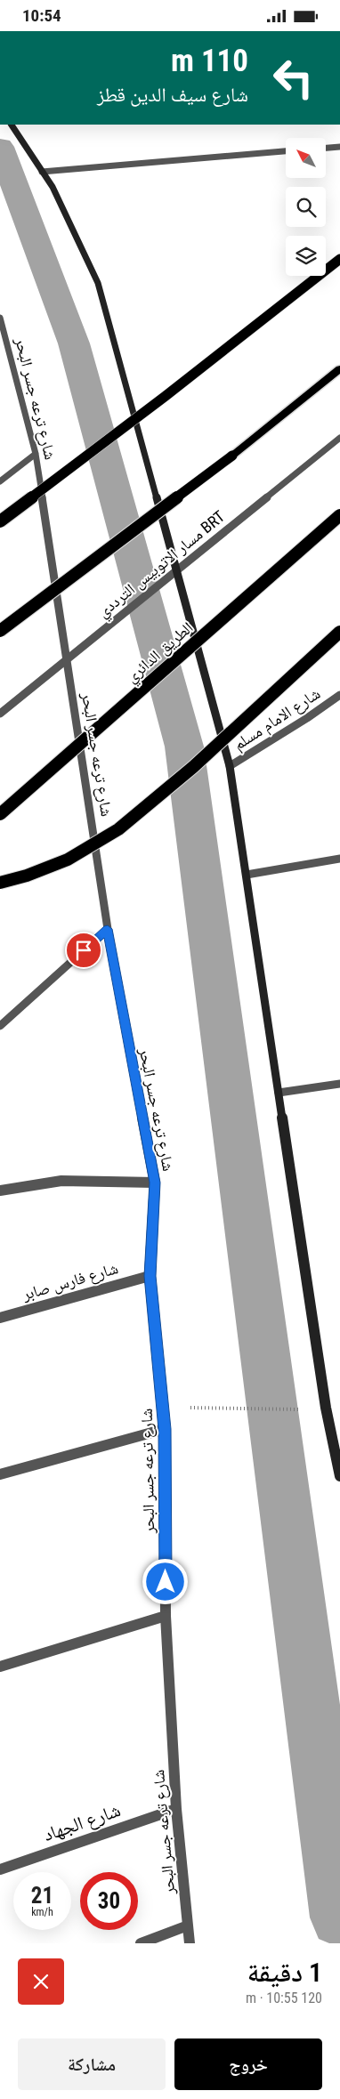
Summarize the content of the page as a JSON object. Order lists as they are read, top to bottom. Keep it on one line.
{"streets":{"highway":["الطريق الدائري"],"street":["شارع ترعه جسر البحر","مسار الاتوبيس الترددي BRT","شارع الامام مسلم","شارع فارس صابر","شارع الجهاد"]},"crossings":[["شارع ترعه جسر البحر","شارع فارس صابر"],["شارع ترعه جسر البحر","شارع الجهاد"]],"north":"top left","page":{"status":"10:54","turn":["110 m","شارع سيف الدين قطز"],"speed":"21 km/h","limit":"30","heading":["1 دقيقة","120 m · 10:55"],"buttons":["خروج","مشاركة"]}}
